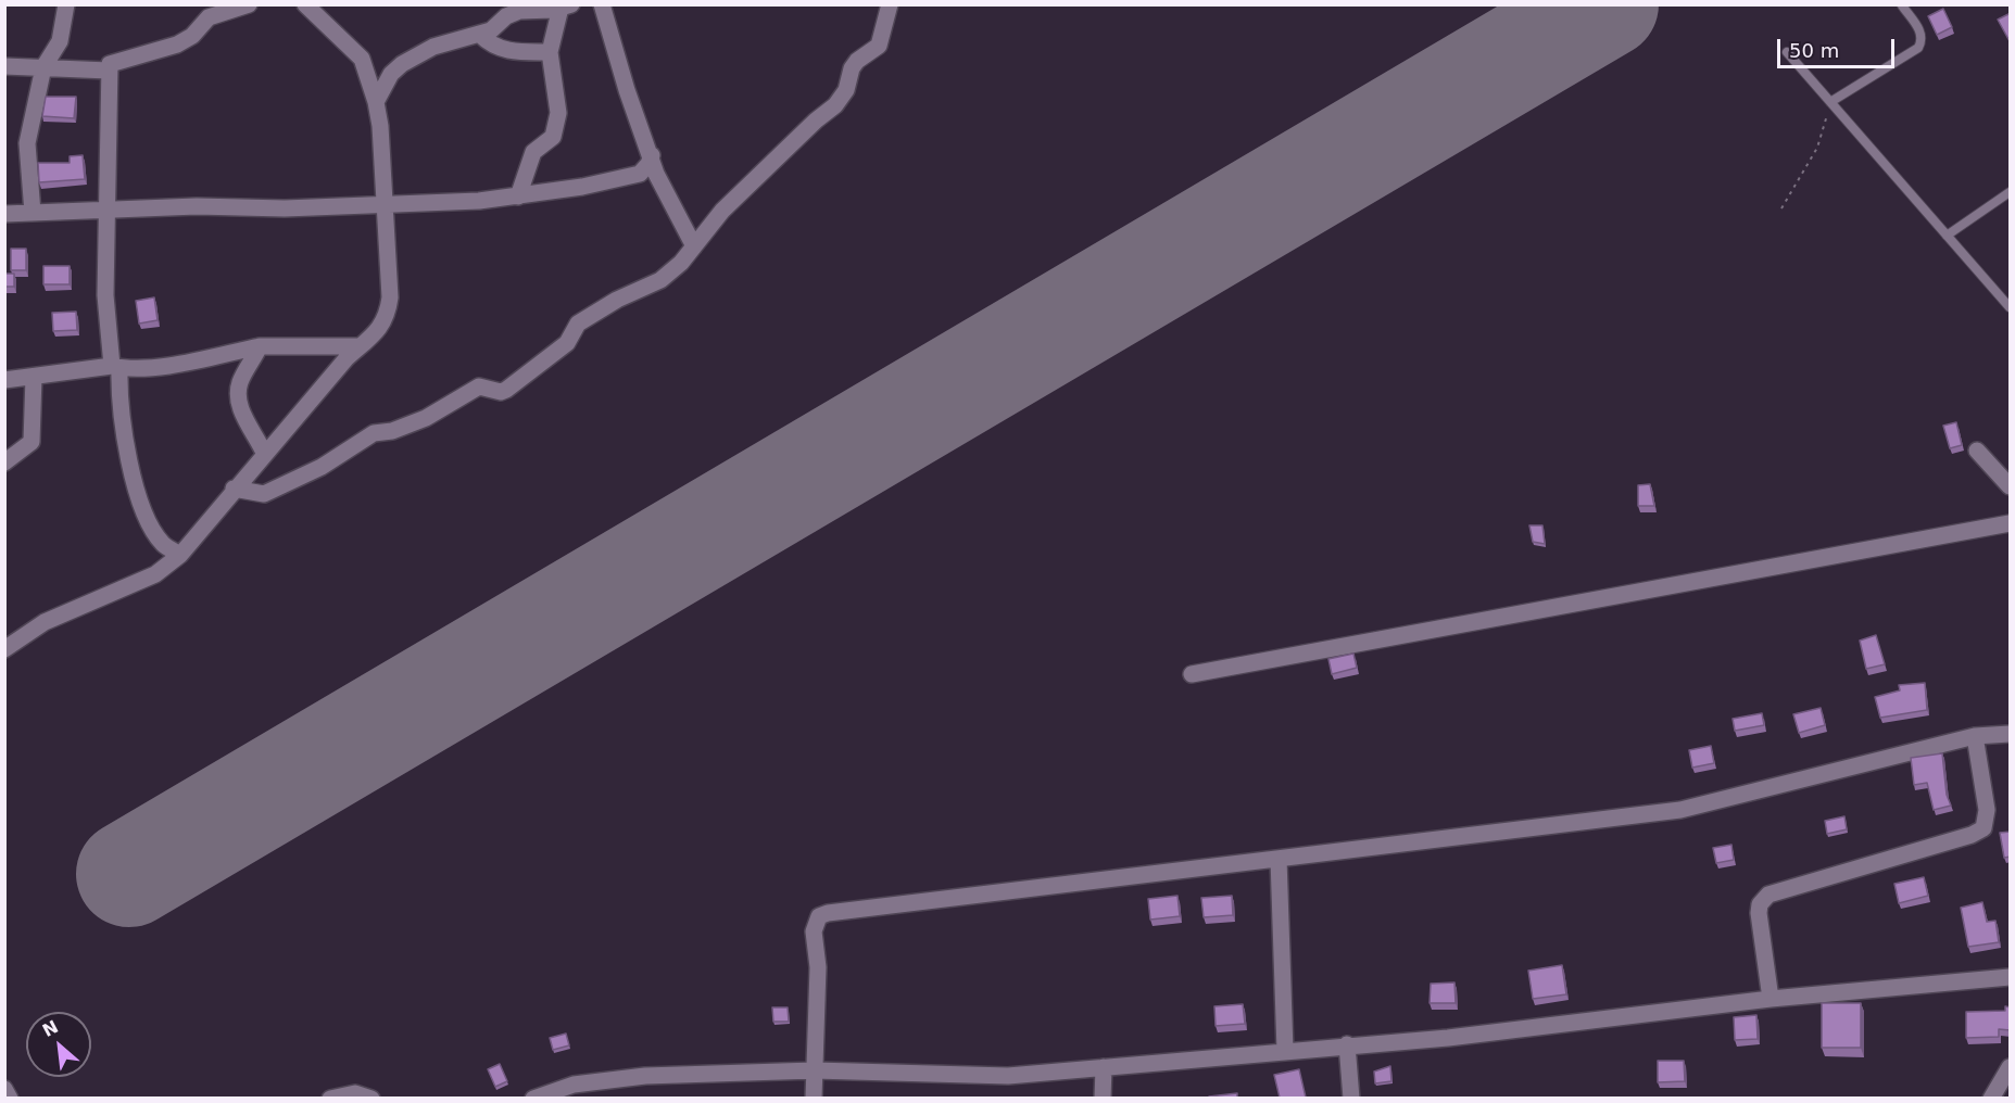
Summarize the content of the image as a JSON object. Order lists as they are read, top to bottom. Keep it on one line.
{"scale_bar":"50 m","north":"top left"}
